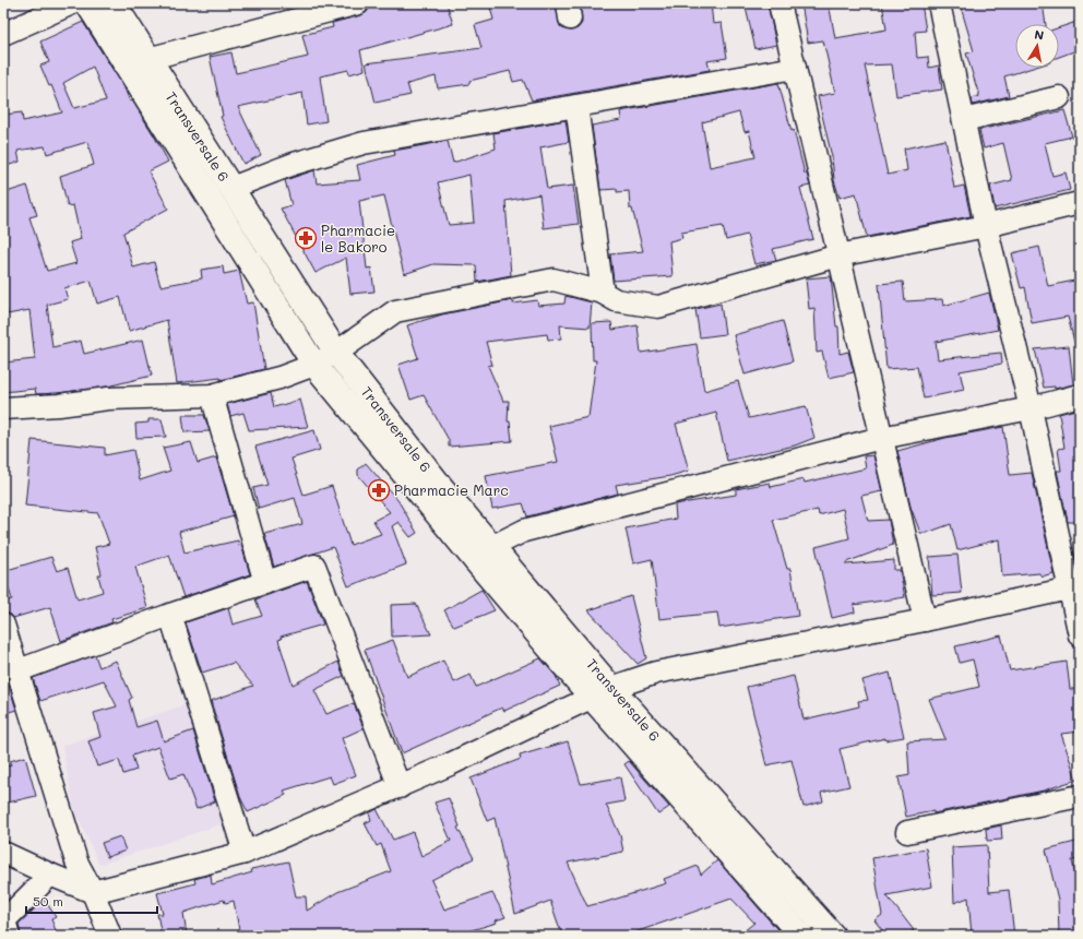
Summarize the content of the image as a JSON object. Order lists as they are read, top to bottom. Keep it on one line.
{"streets":{"main road":["Transversale 6"]},"places":{"pharmacy":["Pharmacie le Bakoro","Pharmacie Marc"]},"scale_bar":"50 m","north":"top"}
